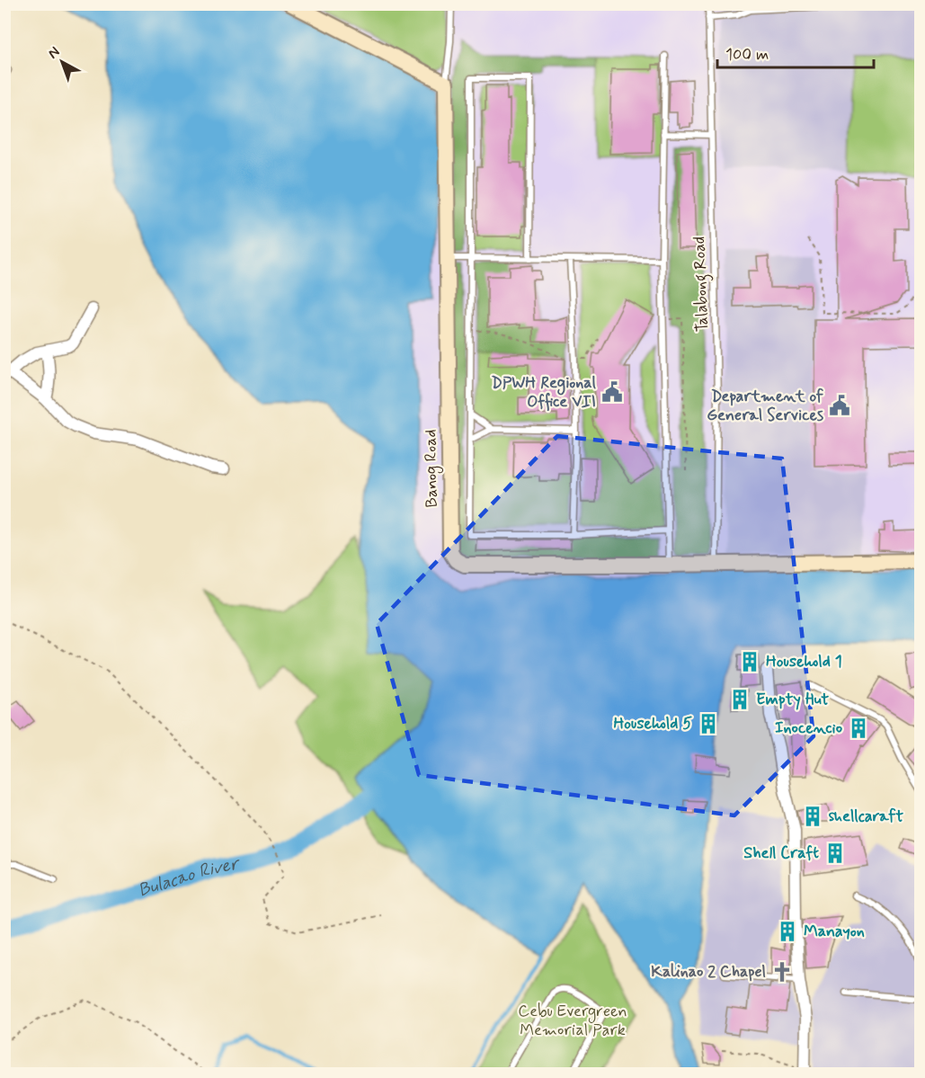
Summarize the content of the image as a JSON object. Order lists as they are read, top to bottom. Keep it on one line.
{"streets":{"street":["Banog Road"],"lane":["Talabong Road"]},"crossings":[["Talabong Road","Banog Road"]],"water":["Bulacao River"],"parks":["Cebu Evergreen Memorial Park"],"places":{"public building":["DPWH Regional Office VII","Department of General Services"],"building":["Household 1","Empty Hut","Household 5","Inocencio","shellcaraft","Shell Craft","Manayon"],"church":["Kalinao 2 Chapel"]},"scale_bar":"100 m","north":"top left"}
